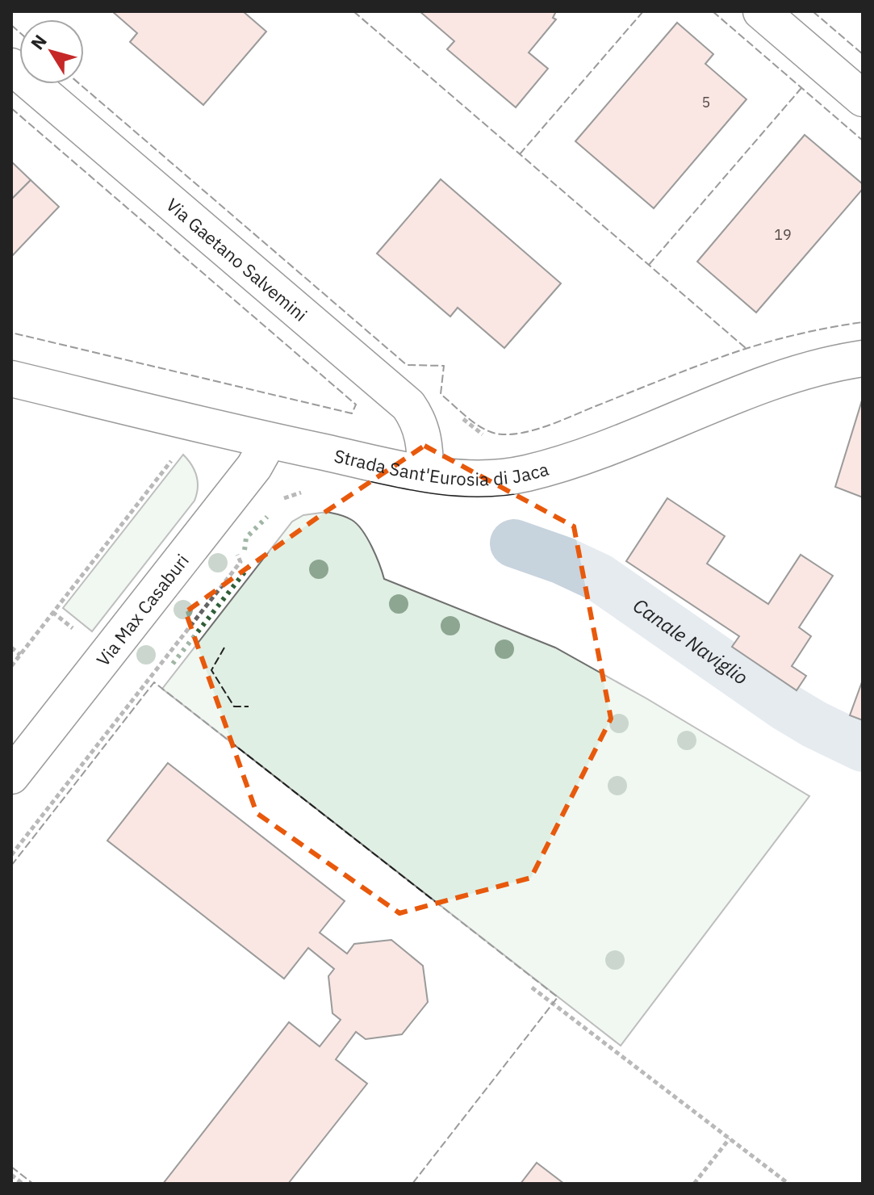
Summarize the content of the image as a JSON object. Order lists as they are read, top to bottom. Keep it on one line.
{"streets":{"street":["Via Gaetano Salvemini","Strada Sant'Eurosia di Jaca","Via Max Casaburi"]},"crossings":[["Via Gaetano Salvemini","Strada Sant'Eurosia di Jaca"],["Strada Sant'Eurosia di Jaca","Via Max Casaburi"]],"water":["Canale Naviglio"],"house_numbers":["5","19"],"north":"top left"}
